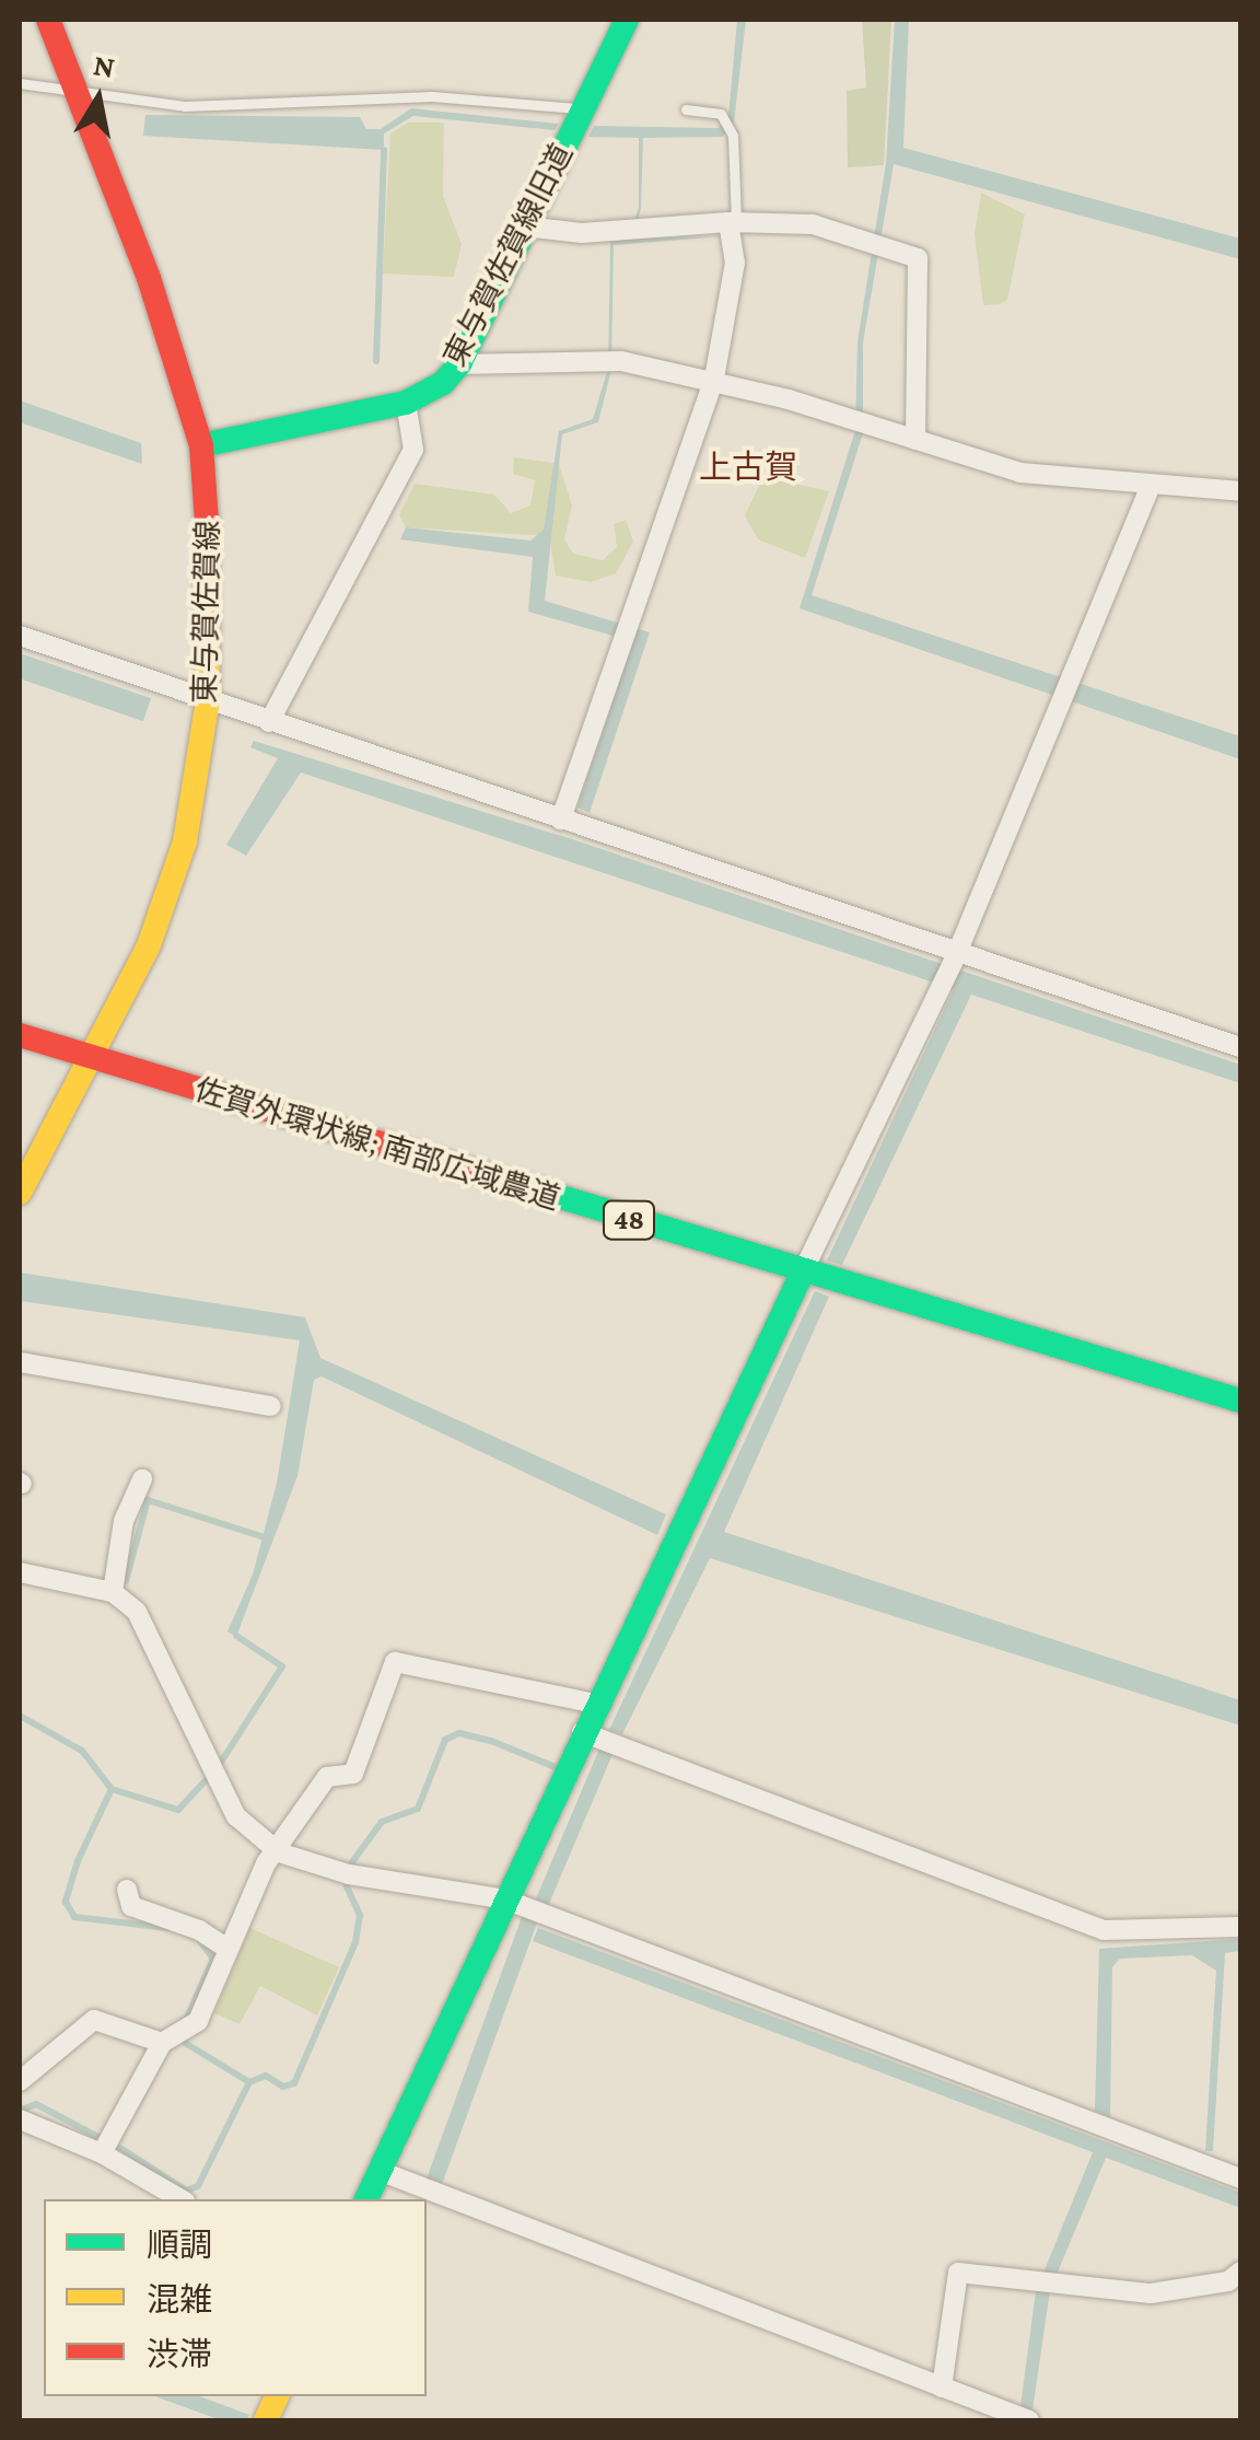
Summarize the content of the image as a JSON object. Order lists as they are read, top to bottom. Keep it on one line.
{"streets":{"main road":["東与賀佐賀線旧道","東与賀佐賀線","佐賀外環状線; 南部広域農道","48"]},"crossings":[["東与賀佐賀線旧道","東与賀佐賀線"],["東与賀佐賀線","佐賀外環状線; 南部広域農道"]],"districts":["上古賀"],"legend":["順調","混雑","渋滞"],"north":"top"}
